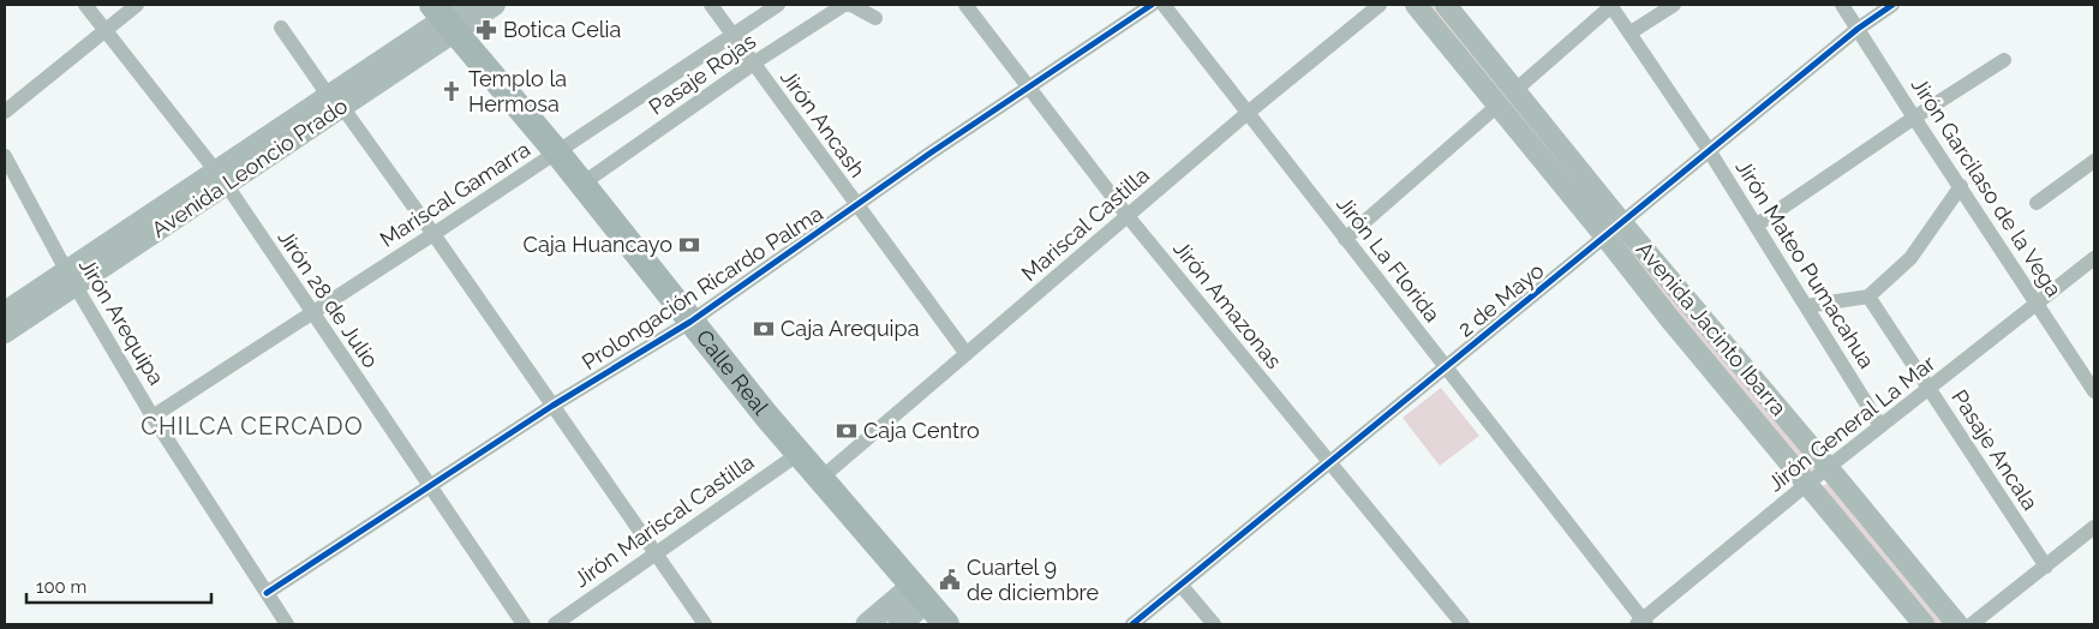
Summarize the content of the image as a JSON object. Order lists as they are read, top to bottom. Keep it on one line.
{"streets":{"highway":["Calle Real"],"street":["Pasaje Rojas","Jirón Ancash","Avenida Leoncio Prado","Jirón Garcilaso de la Vega","Mariscal Gamarra","Mariscal Castilla","Jirón La Florida","Jirón Mateo Pumacahua","Prolongación Ricardo Palma","Jirón 28 de Julio","2 de Mayo","Jirón Amazonas","Jirón Arequipa","Avenida Jacinto Ibarra","Jirón General La Mar","Pasaje Ancala","Jirón Mariscal Castilla"]},"crossings":[["Pasaje Rojas","Jirón Ancash"],["Pasaje Rojas","Calle Real"],["Jirón Ancash","Mariscal Gamarra"],["Jirón Ancash","Mariscal Castilla"],["Jirón Ancash","Prolongación Ricardo Palma"],["Avenida Leoncio Prado","Jirón 28 de Julio"],["Avenida Leoncio Prado","Jirón Arequipa"],["Avenida Leoncio Prado","Calle Real"],["Jirón Garcilaso de la Vega","2 de Mayo"],["Jirón Garcilaso de la Vega","Jirón General La Mar"],["Mariscal Gamarra","Jirón 28 de Julio"],["Mariscal Gamarra","Jirón Arequipa"],["Mariscal Gamarra","Calle Real"],["Mariscal Castilla","Jirón La Florida"],["Mariscal Castilla","Jirón Amazonas"],["Mariscal Castilla","Calle Real"],["Jirón La Florida","2 de Mayo"],["Jirón La Florida","Jirón General La Mar"],["Jirón Mateo Pumacahua","2 de Mayo"],["Jirón Mateo Pumacahua","Jirón General La Mar"],["Prolongación Ricardo Palma","Jirón 28 de Julio"],["Prolongación Ricardo Palma","Jirón Amazonas"],["Prolongación Ricardo Palma","Jirón Arequipa"],["Prolongación Ricardo Palma","Calle Real"],["2 de Mayo","Jirón Amazonas"],["2 de Mayo","Avenida Jacinto Ibarra"],["Avenida Jacinto Ibarra","Jirón General La Mar"],["Calle Real","Jirón Mariscal Castilla"],["Jirón General La Mar","Pasaje Ancala"]],"districts":["CHILCA CERCADO"],"places":{"pharmacy":["Botica Celia"],"church":["Templo la Hermosa"],"bank":["Caja Huancayo","Caja Arequipa","Caja Centro"],"public building":["Cuartel 9 de diciembre"]},"scale_bar":"100 m"}
